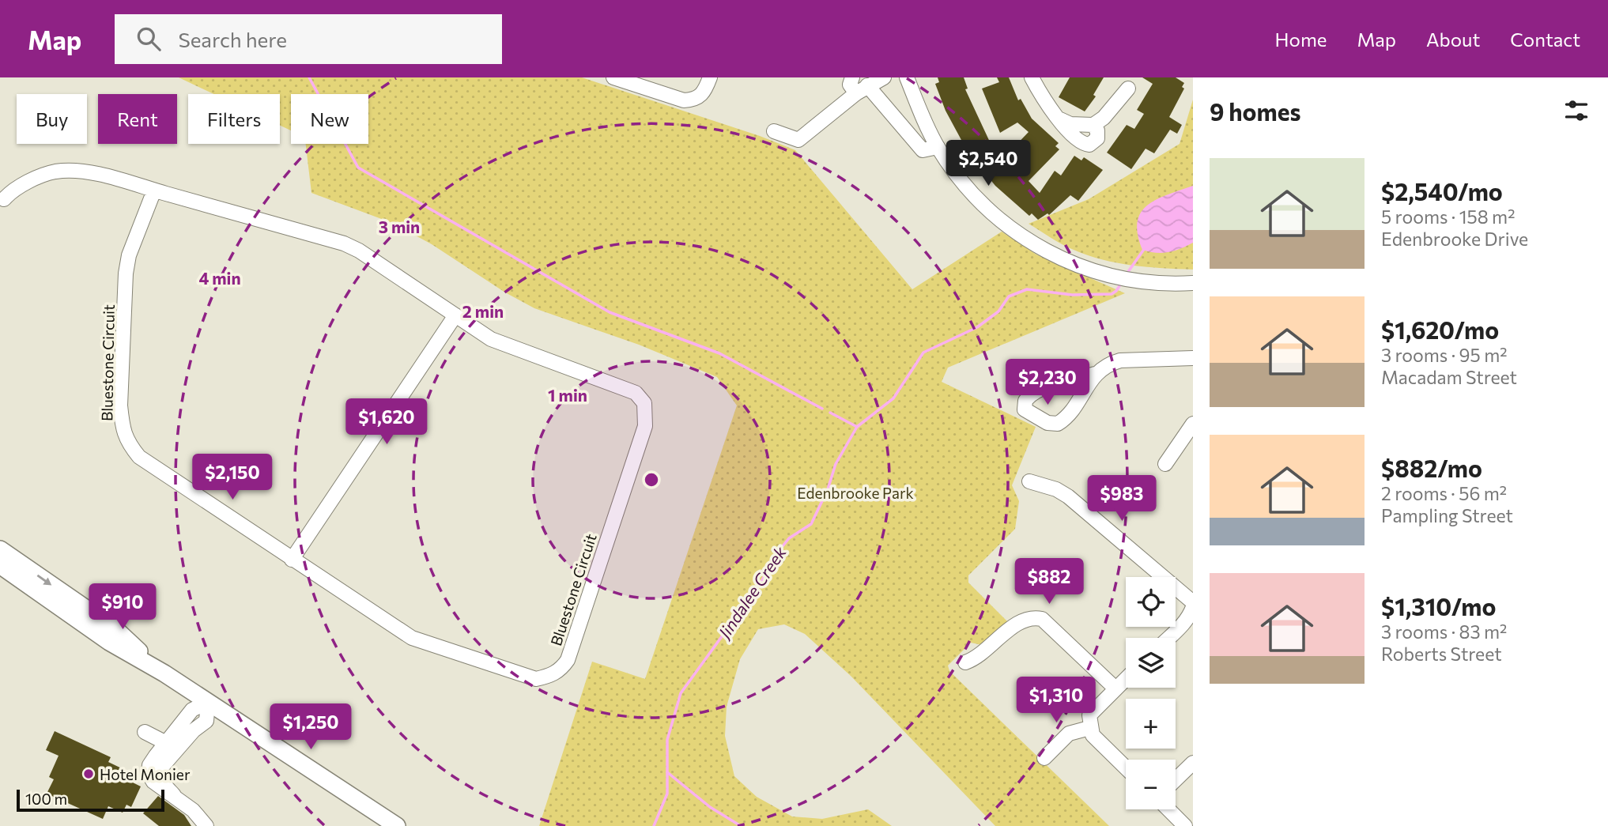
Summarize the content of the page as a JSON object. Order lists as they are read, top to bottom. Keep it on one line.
{"streets":{"street":["Bluestone Circuit"]},"water":["Jindalee Creek"],"parks":["Edenbrooke Park"],"places":["Hotel Monier"],"scale_bar":"100 m","page":{"header":"Map","search":"Search here","nav":["Home","Map","About","Contact"],"heading":"9 homes","chip":["Buy","Rent","Filters","New"],"price":["$2,540","$2,230","$1,620","$2,150","$983","$882","$910","$1,310","$1,250"],"list":[{"name":"$2,540/mo","note":"5 rooms · 158 m² · Edenbrooke Drive"},{"name":"$1,620/mo","note":"3 rooms · 95 m² · Macadam Street"},{"name":"$882/mo","note":"2 rooms · 56 m² · Pampling Street"},{"name":"$1,310/mo","note":"3 rooms · 83 m² · Roberts Street"}],"map_buttons":["+","−"],"scale":"100 m"},"rings":["3 min","4 min","2 min","1 min"]}
